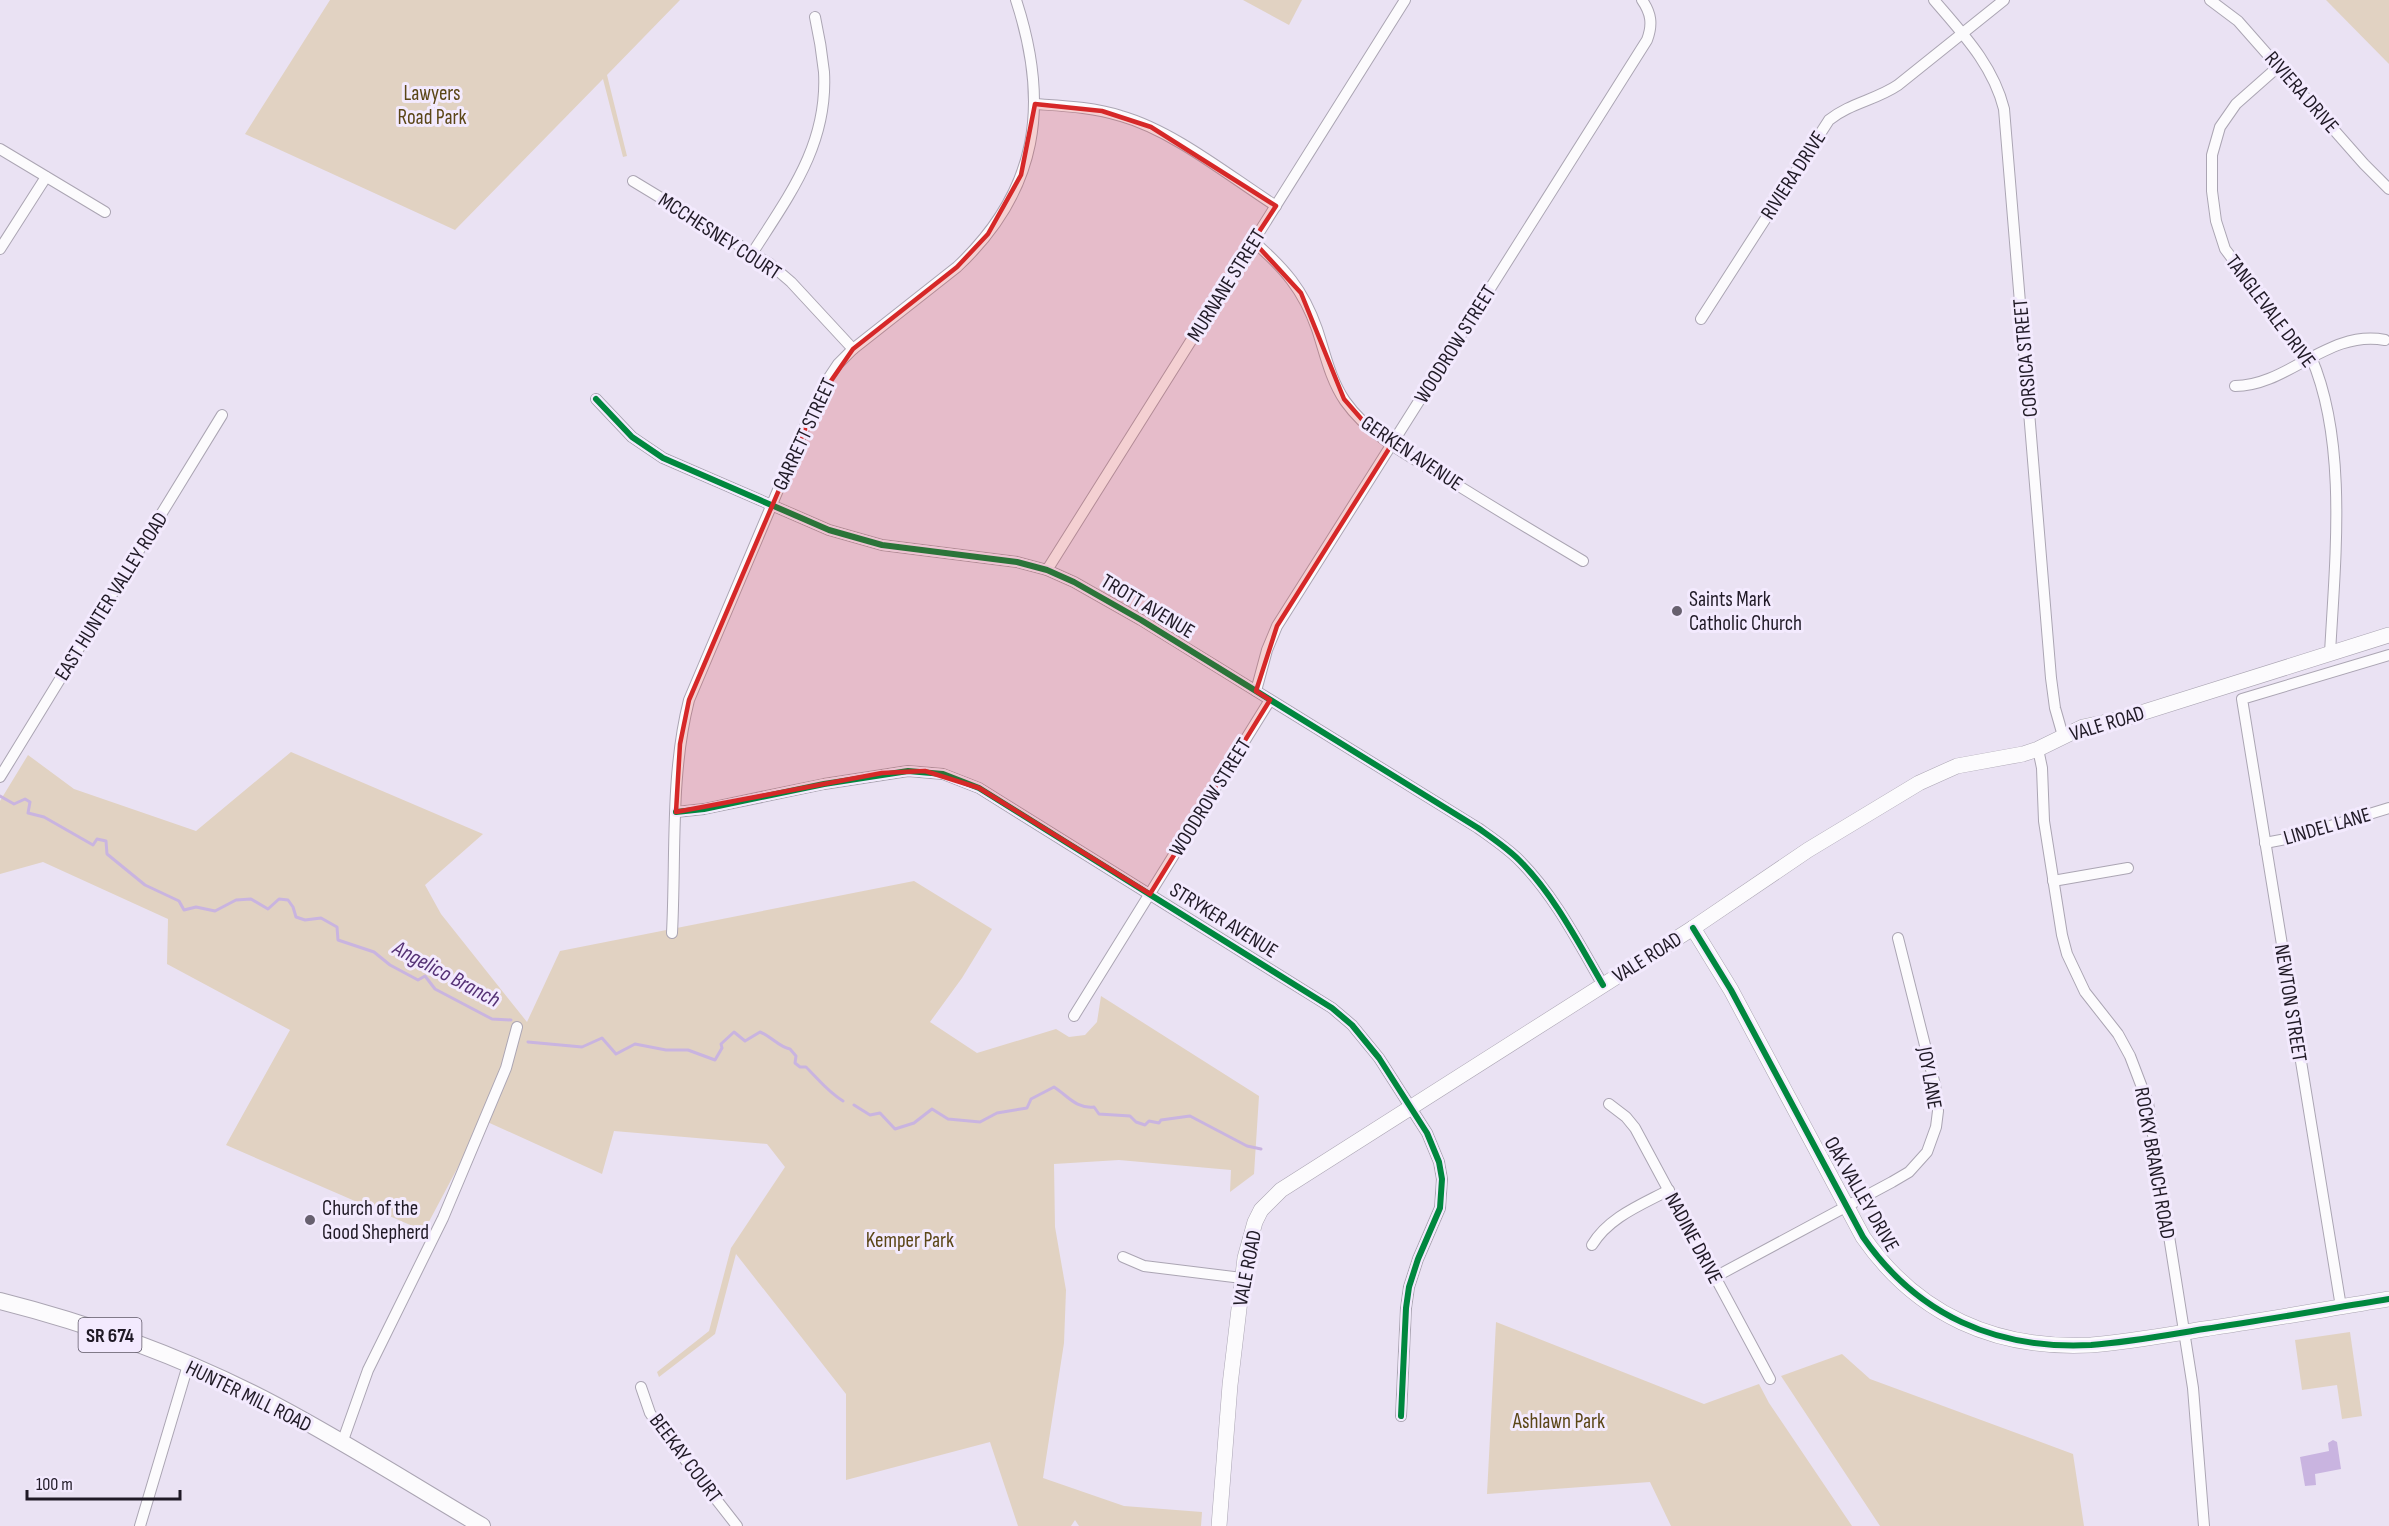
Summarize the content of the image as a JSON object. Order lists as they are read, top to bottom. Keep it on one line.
{"streets":{"main road":["VALE ROAD","OAK VALLEY DRIVE","SR 674","HUNTER MILL ROAD"],"street":["RIVIERA DRIVE","MCCHESNEY COURT","MURNANE STREET","TANGLEVALE DRIVE","WOODROW STREET","CORSICA STREET","GARRETT STREET","GERKEN AVENUE","EAST HUNTER VALLEY ROAD","TROTT AVENUE","LINDEL LANE","STRYKER AVENUE","NEWTON STREET","JOY LANE","ROCKY BRANCH ROAD","NADINE DRIVE","BEEKAY COURT"]},"crossings":[["RIVIERA DRIVE","TANGLEVALE DRIVE"],["RIVIERA DRIVE","CORSICA STREET"],["MCCHESNEY COURT","GARRETT STREET"],["MURNANE STREET","GERKEN AVENUE"],["MURNANE STREET","TROTT AVENUE"],["TANGLEVALE DRIVE","VALE ROAD"],["WOODROW STREET","GERKEN AVENUE"],["WOODROW STREET","TROTT AVENUE"],["WOODROW STREET","STRYKER AVENUE"],["CORSICA STREET","VALE ROAD"],["GARRETT STREET","TROTT AVENUE"],["GARRETT STREET","STRYKER AVENUE"],["TROTT AVENUE","VALE ROAD"],["VALE ROAD","STRYKER AVENUE"],["VALE ROAD","NEWTON STREET"],["VALE ROAD","ROCKY BRANCH ROAD"],["VALE ROAD","OAK VALLEY DRIVE"],["LINDEL LANE","NEWTON STREET"],["NEWTON STREET","OAK VALLEY DRIVE"],["JOY LANE","OAK VALLEY DRIVE"],["JOY LANE","NADINE DRIVE"],["ROCKY BRANCH ROAD","OAK VALLEY DRIVE"]],"water":["Angelico Branch"],"parks":["Lawyers Road Park","Kemper Park","Ashlawn Park"],"places":["Saints Mark Catholic Church","Church of the Good Shepherd"],"scale_bar":"100 m"}
